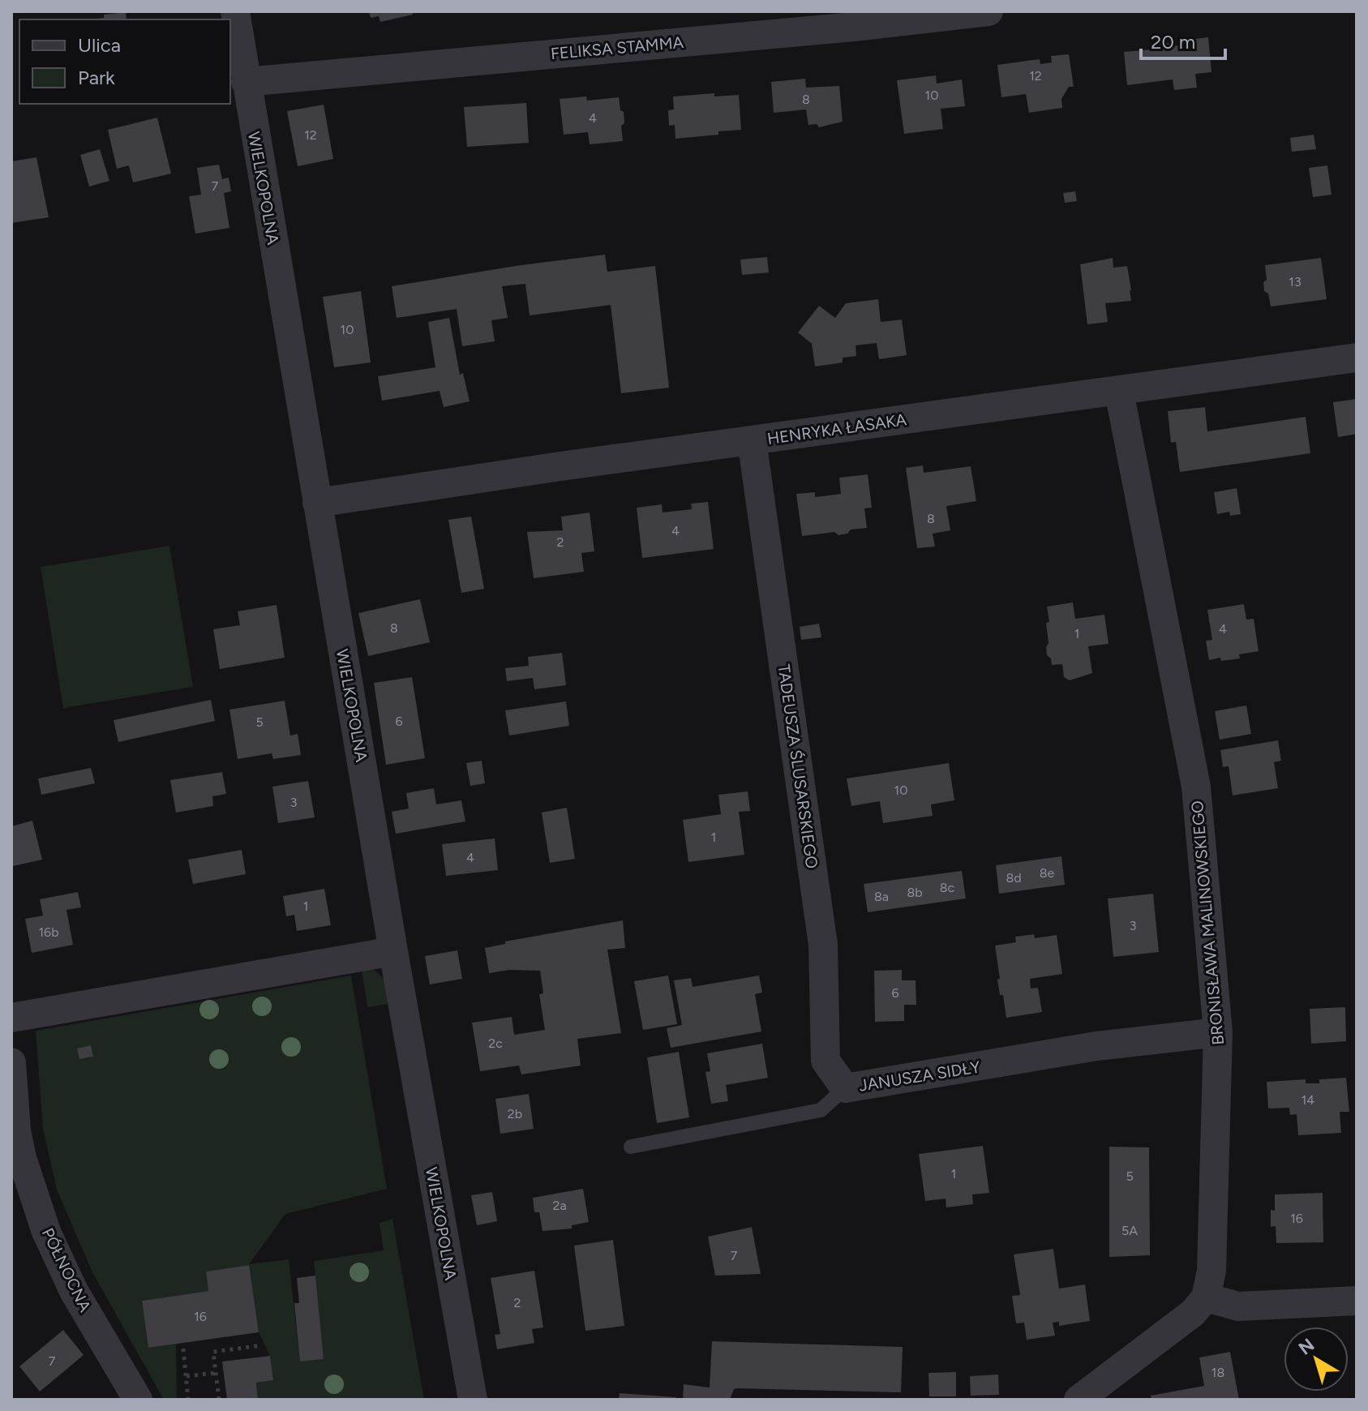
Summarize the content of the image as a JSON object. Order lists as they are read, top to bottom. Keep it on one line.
{"streets":{"street":["FELIKSA STAMMA","WIELKOPOLNA","HENRYKA ŁASAKA","TADEUSZA ŚLUSARSKIEGO","BRONISŁAWA MALINOWSKIEGO","JANUSZA SIDŁY","PÓŁNOCNA"]},"crossings":[["FELIKSA STAMMA","WIELKOPOLNA"],["WIELKOPOLNA","HENRYKA ŁASAKA"],["HENRYKA ŁASAKA","TADEUSZA ŚLUSARSKIEGO"],["HENRYKA ŁASAKA","BRONISŁAWA MALINOWSKIEGO"],["TADEUSZA ŚLUSARSKIEGO","JANUSZA SIDŁY"],["BRONISŁAWA MALINOWSKIEGO","JANUSZA SIDŁY"]],"house_numbers":["12","10","8","4","12","7","13","10","8","4","2","8","4","1","6","5","10","3","1","4","8e","8d","8c","8b","8a","1","3","16b","6","2c","14","2b","1","5","2a","16","5A","7","2","16","7","18"],"legend":["Ulica","Park"],"scale_bar":"20 m","north":"top left"}
